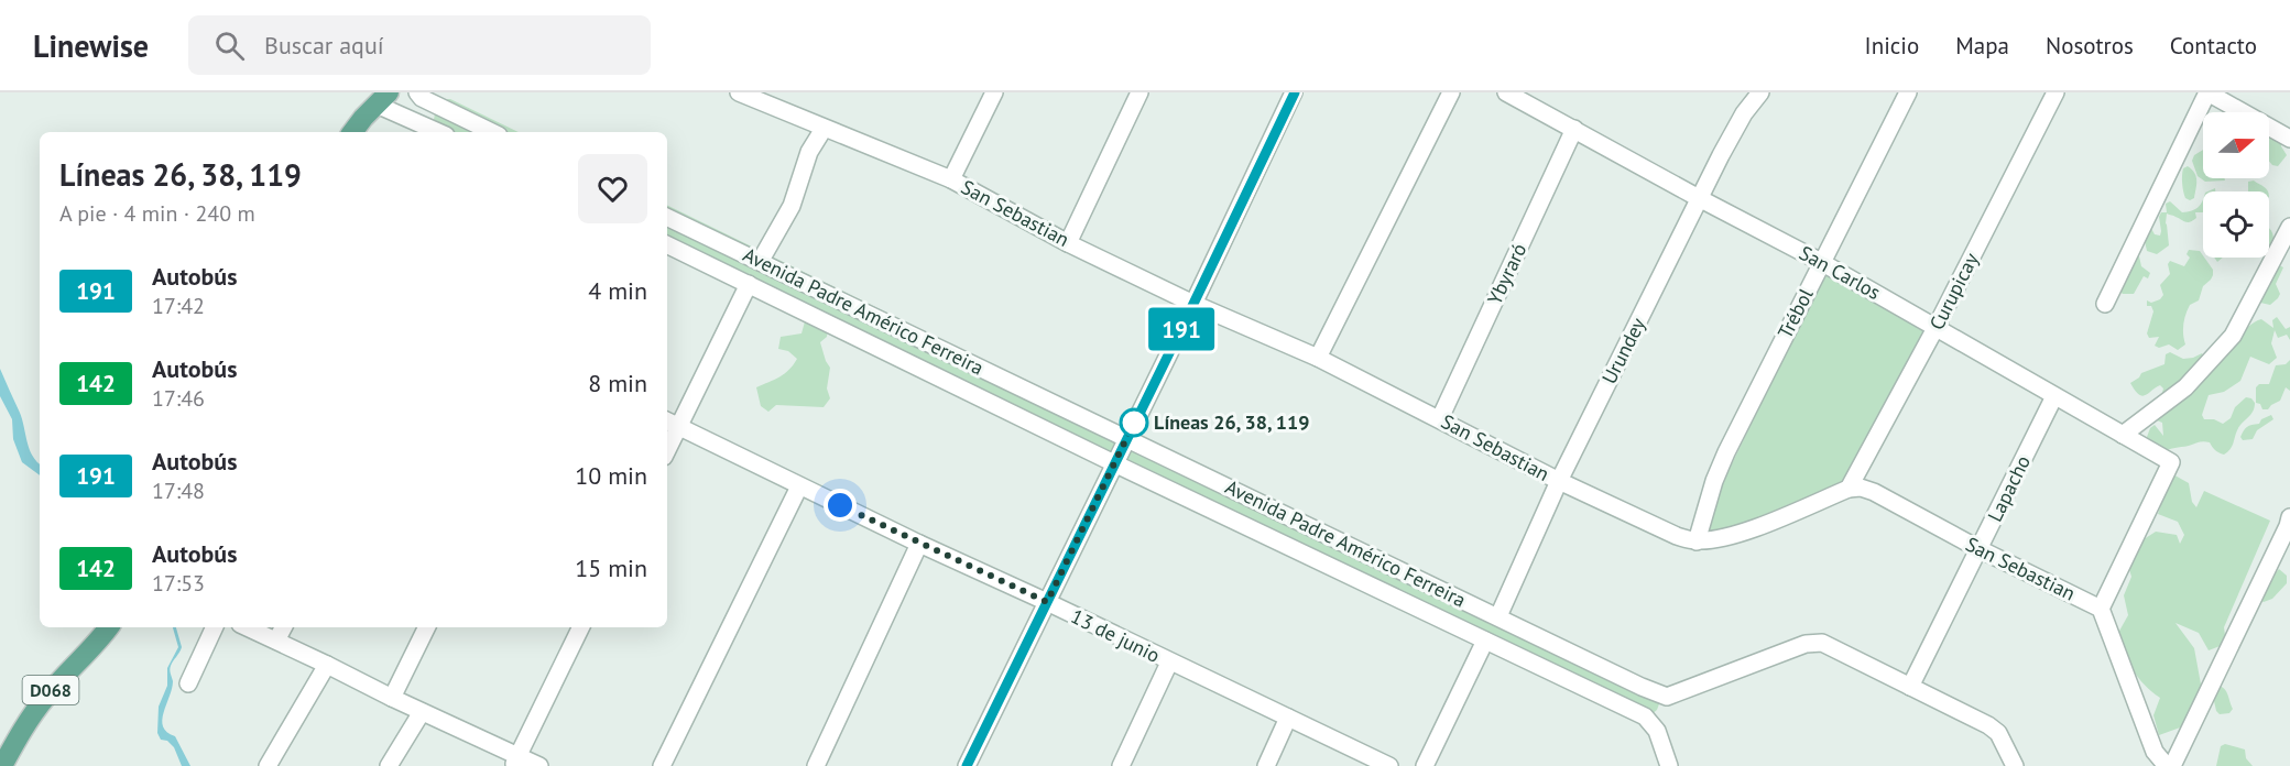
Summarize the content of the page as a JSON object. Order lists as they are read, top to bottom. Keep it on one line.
{"streets":{"main road":["D068"],"street":["San Sebastian","San Carlos","Ybyraró","Curupicay","Avenida Padre Américo Ferreira","Trébol","Urundey","Lapacho","13 de junio"]},"crossings":[["San Sebastian","San Carlos"],["San Sebastian","Ybyraró"],["San Sebastian","Curupicay"],["San Sebastian","Trébol"],["San Sebastian","Urundey"],["San Sebastian","Lapacho"],["San Carlos","Ybyraró"],["San Carlos","Curupicay"],["San Carlos","Trébol"],["San Carlos","Urundey"],["San Carlos","Lapacho"],["Avenida Padre Américo Ferreira","Urundey"]],"places":["Líneas 26, 38, 119"],"lines":["bus line 191"],"north":"right","page":{"header":"Linewise","search":"Buscar aquí","nav":["Inicio","Mapa","Nosotros","Contacto"],"on_map":"191","heading":["Líneas 26, 38, 119","A pie · 4 min · 240 m"],"list":[{"mark":"191","name":"Autobús","note":"17:42","value":"4 min"},{"mark":"142","name":"Autobús","note":"17:46","value":"8 min"},{"mark":"191","name":"Autobús","note":"17:48","value":"10 min"},{"mark":"142","name":"Autobús","note":"17:53","value":"15 min"}]}}
